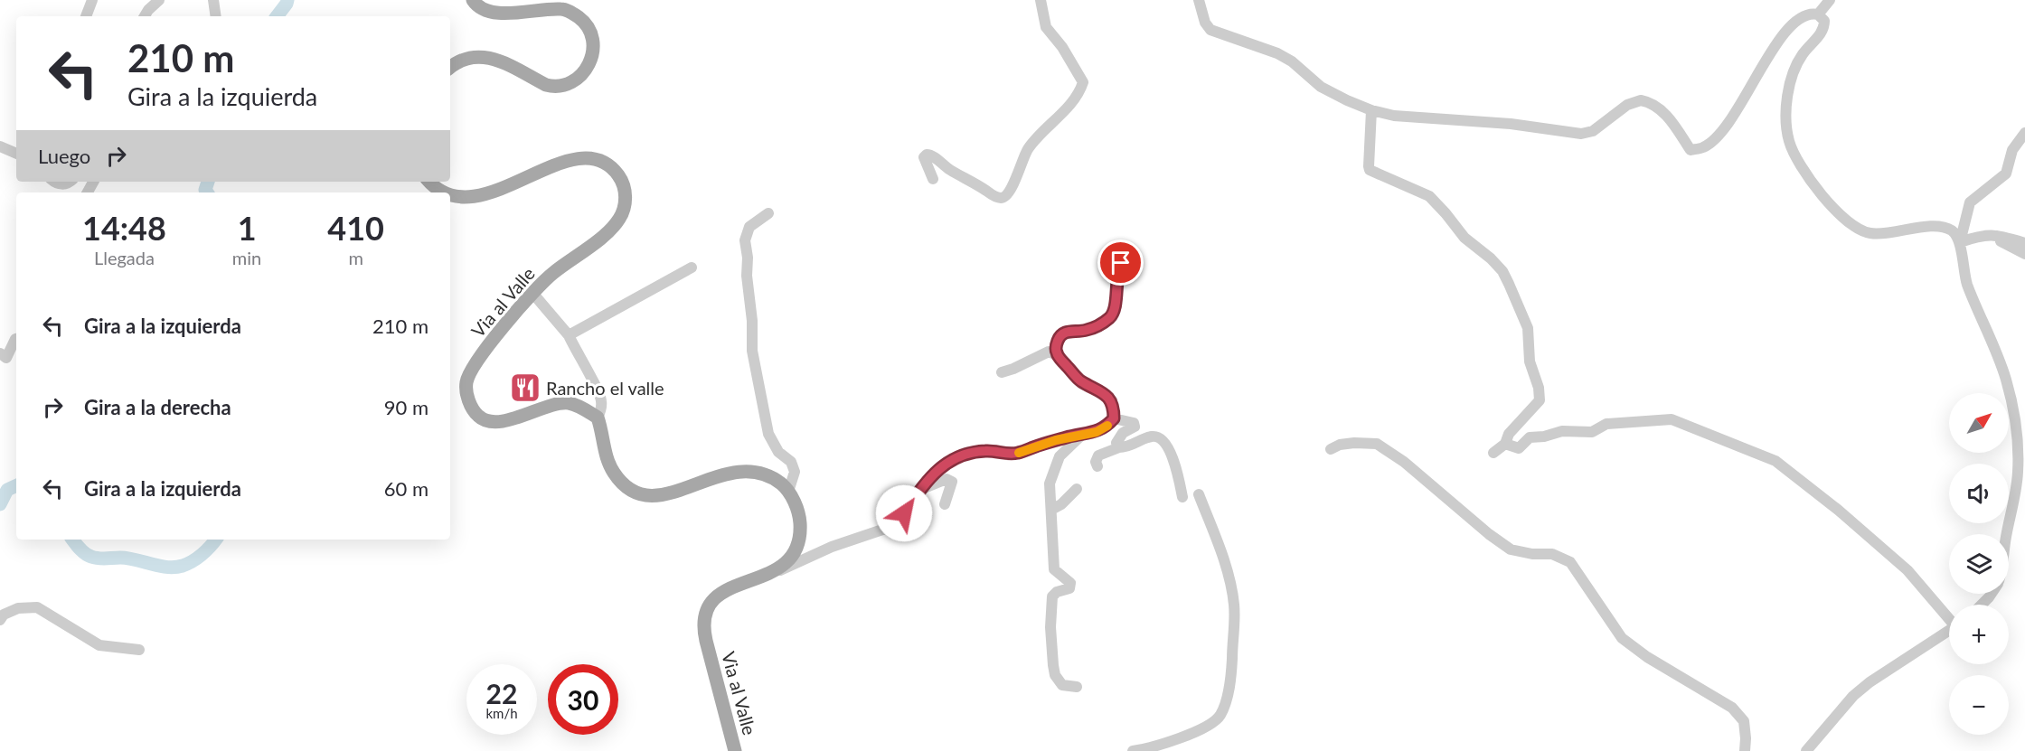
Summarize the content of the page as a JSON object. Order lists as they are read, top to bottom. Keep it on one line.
{"streets":{"main road":["Via al Valle"]},"places":{"restaurant":["Rancho el valle"]},"north":"top right","page":{"turn":["210 m","Gira a la izquierda"],"then":"Luego","eta":["14:48","Llegada","1","min","410","m"],"list":[{"name":"Gira a la izquierda","value":"210 m"},{"name":"Gira a la derecha","value":"90 m"},{"name":"Gira a la izquierda","value":"60 m"}],"map_buttons":["+","−"],"speed":"22 km/h","limit":"30"}}
